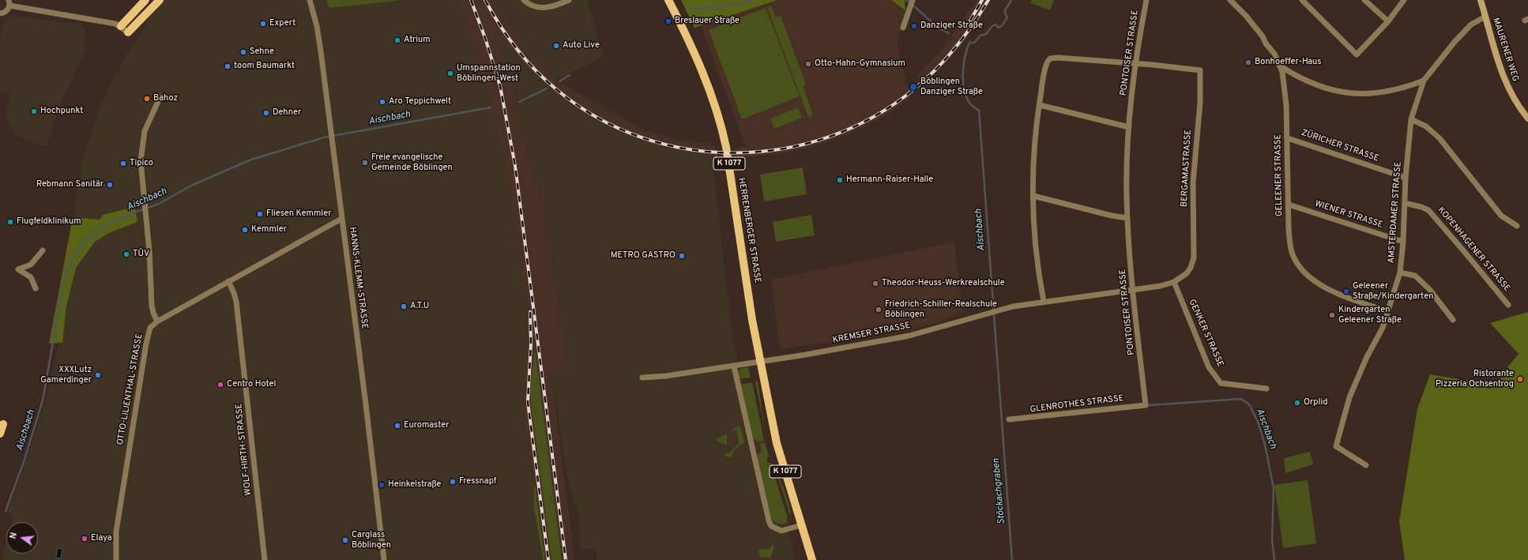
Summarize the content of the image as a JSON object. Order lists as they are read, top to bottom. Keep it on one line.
{"streets":{"main road":["K 1077","HERRENBERGER STRASSE"],"street":["MAURENER WEG","PONTOISER STRASSE","ZÜRICHER STRASSE","BERGAMASTRASSE","GELEENER STRASSE","AMSTERDAMER STRASSE","WIENER STRASSE","KOPENHAGENER STRASSE","HANNS-KLEMM-STRASSE","KREMSER STRASSE","GENKER STRASSE","OTTO-LILIENTHAL-STRASSE","GLENROTHES STRASSE","WOLF-HIRTH-STRASSE"]},"crossings":[["MAURENER WEG","AMSTERDAMER STRASSE"],["PONTOISER STRASSE","BERGAMASTRASSE"],["PONTOISER STRASSE","KREMSER STRASSE"],["PONTOISER STRASSE","GLENROTHES STRASSE"],["ZÜRICHER STRASSE","GELEENER STRASSE"],["ZÜRICHER STRASSE","AMSTERDAMER STRASSE"],["BERGAMASTRASSE","KREMSER STRASSE"],["BERGAMASTRASSE","GENKER STRASSE"],["GELEENER STRASSE","AMSTERDAMER STRASSE"],["GELEENER STRASSE","WIENER STRASSE"],["AMSTERDAMER STRASSE","WIENER STRASSE"],["AMSTERDAMER STRASSE","KOPENHAGENER STRASSE"],["HERRENBERGER STRASSE","KREMSER STRASSE"]],"water":["Aischbach","Stöckachgraben"],"places":["Breslauer Straße","Expert","Danziger Straße","Atrium","Auto Live","Sehne","Bonhoeffer-Haus","Otto-Hahn-Gymnasium","toom Baumarkt","Umspannstation Böblingen-West","Böblingen Danziger Straße","Bahoz","Aro Teppichwelt","Hochpunkt","Dehner","Freie evangelische Gemeinde Böblingen","Tipico","Hermann-Raiser-Halle","Rebmann Sanitär","Fliesen Kemmler","Flugfeldklinikum","Kemmler","TÜV","METRO GASTRO","Theodor-Heuss-Werkrealschule","Geleener Straße/Kindergarten","A.T.U","Friedrich-Schiller-Realschule Böblingen","Kindergarten Geleener Straße","XXXLutz Gamerdinger","Ristorante Pizzeria Ochsentrog","Centro Hotel","Orplid","Euromaster","Fressnapf","Heinkelstraße","Elaya","Carglass Böblingen"],"north":"left"}
